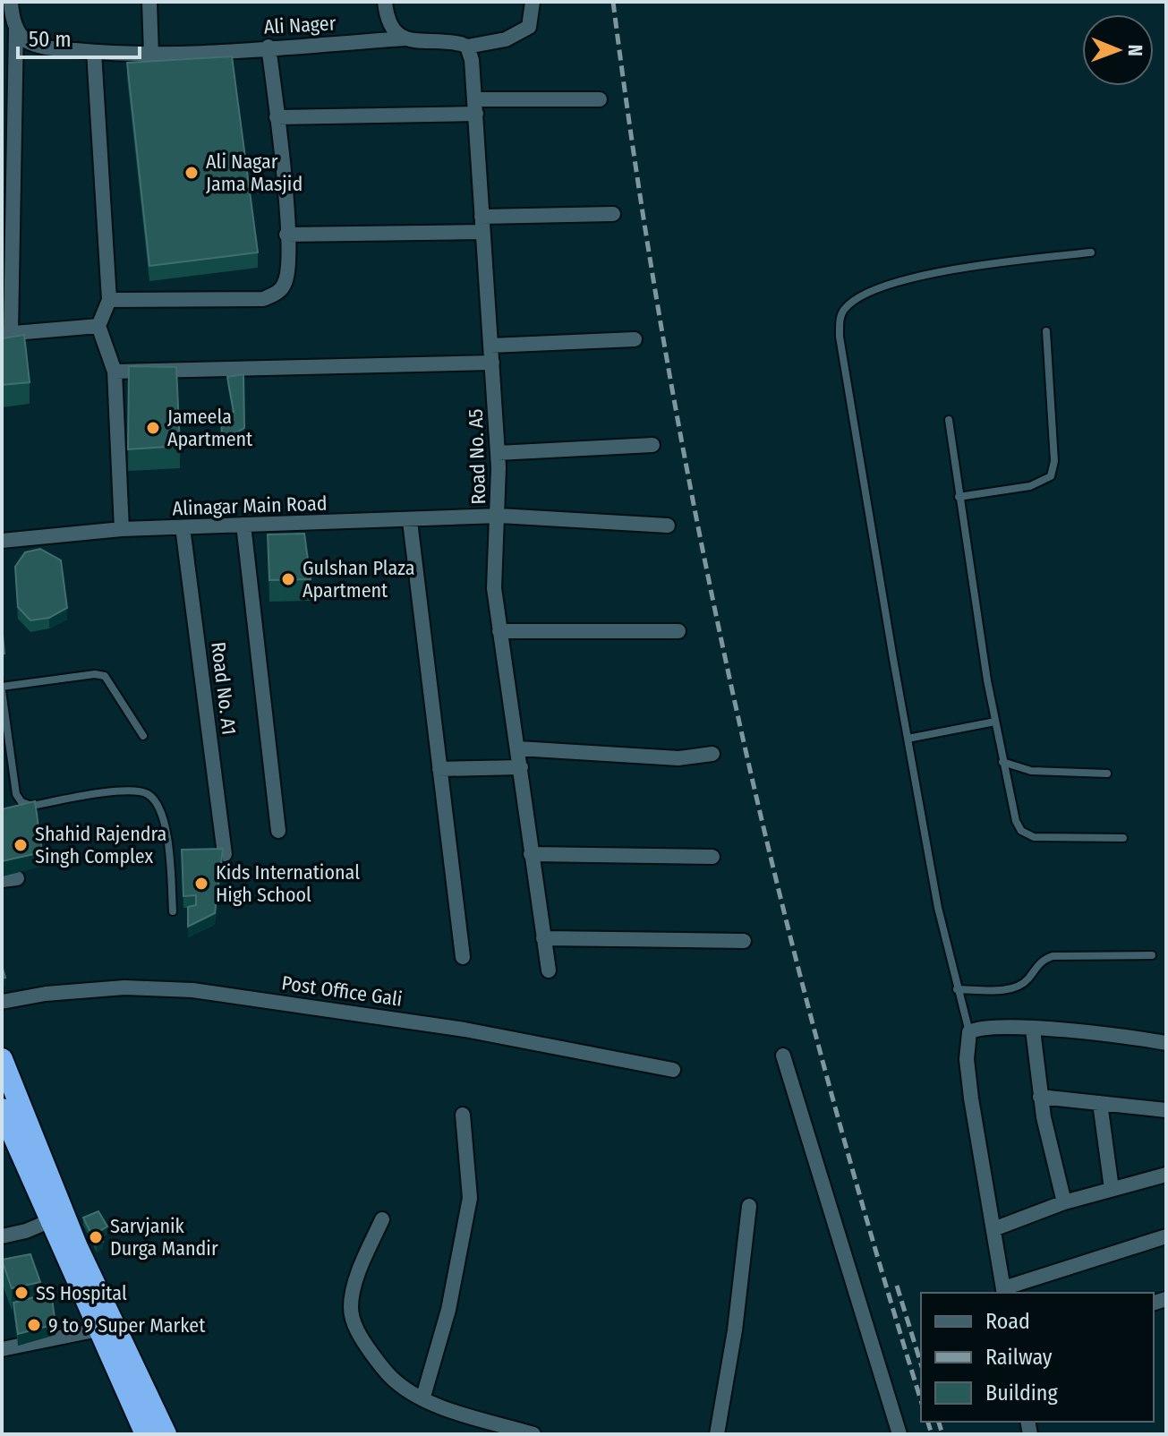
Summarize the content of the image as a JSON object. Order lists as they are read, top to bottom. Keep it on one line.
{"streets":{"street":["Ali Nager","Road No. A5","Alinagar Main Road","Road No. A1","Post Office Gali"]},"crossings":[["Road No. A5","Alinagar Main Road"],["Alinagar Main Road","Road No. A1"]],"places":["Ali Nagar Jama Masjid","Jameela Apartment","Gulshan Plaza Apartment","Shahid Rajendra Singh Complex","Kids International High School","Sarvjanik Durga Mandir","SS Hospital","9 to 9 Super Market"],"legend":["Road","Railway","Building"],"scale_bar":"50 m","north":"right"}
